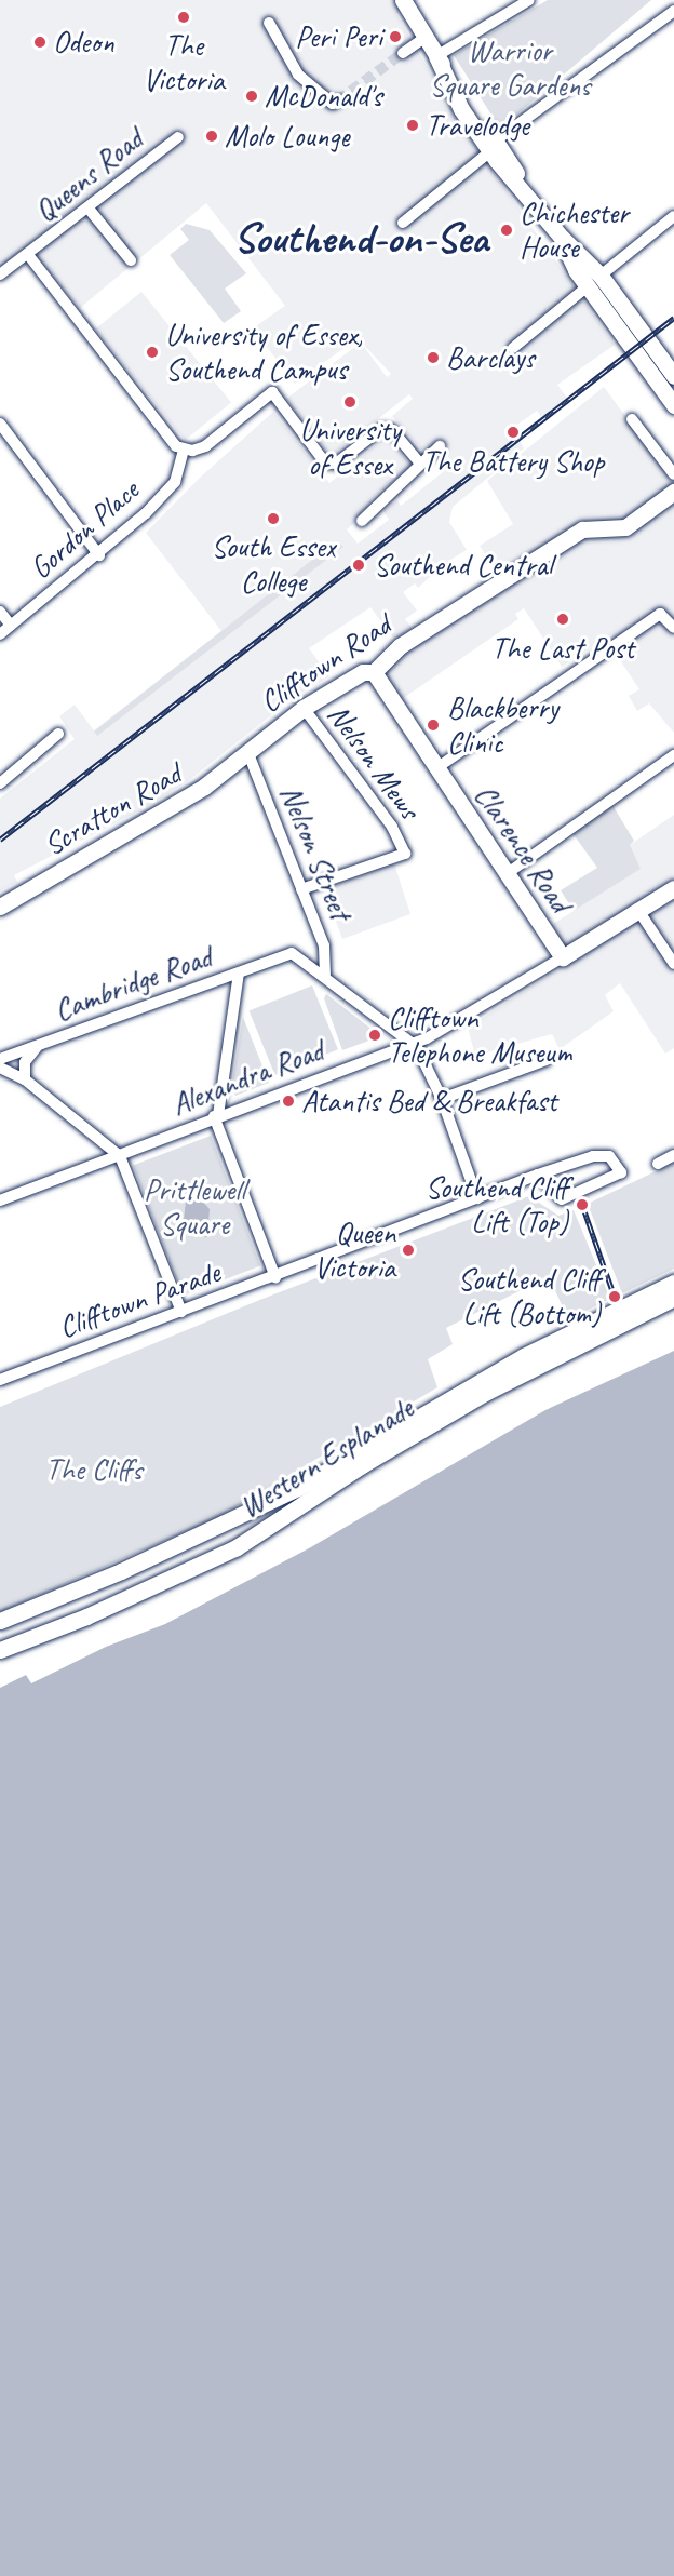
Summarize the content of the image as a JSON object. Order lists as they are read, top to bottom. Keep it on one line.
{"streets":{"street":["Queens Road","Gordon Place","Clifftown Road","Nelson Mews","Scratton Road","Clarence Road","Nelson Street","Cambridge Road","Alexandra Road","Clifftown Parade","Western Esplanade"]},"crossings":[["Clifftown Road","Nelson Mews"],["Clifftown Road","Scratton Road"],["Clifftown Road","Clarence Road"],["Clifftown Road","Nelson Street"],["Nelson Mews","Nelson Street"],["Scratton Road","Nelson Street"],["Clarence Road","Alexandra Road"],["Nelson Street","Cambridge Road"]],"districts":["Southend-on-Sea"],"parks":["Warrior Square Gardens","Prittlewell Square","The Cliffs"],"places":["The Victoria","Peri Peri","Odeon","McDonald's","Travelodge","Molo Lounge","Chichester House","University of Essex, Southend Campus","Barclays","University of Essex","The Battery Shop","South Essex College","Southend Central","The Last Post","Blackberry Clinic","Clifftown Telephone Museum","Atantis Bed & Breakfast","Southend Cliff Lift (Top)","Queen Victoria","Southend Cliff Lift (Bottom)"]}
